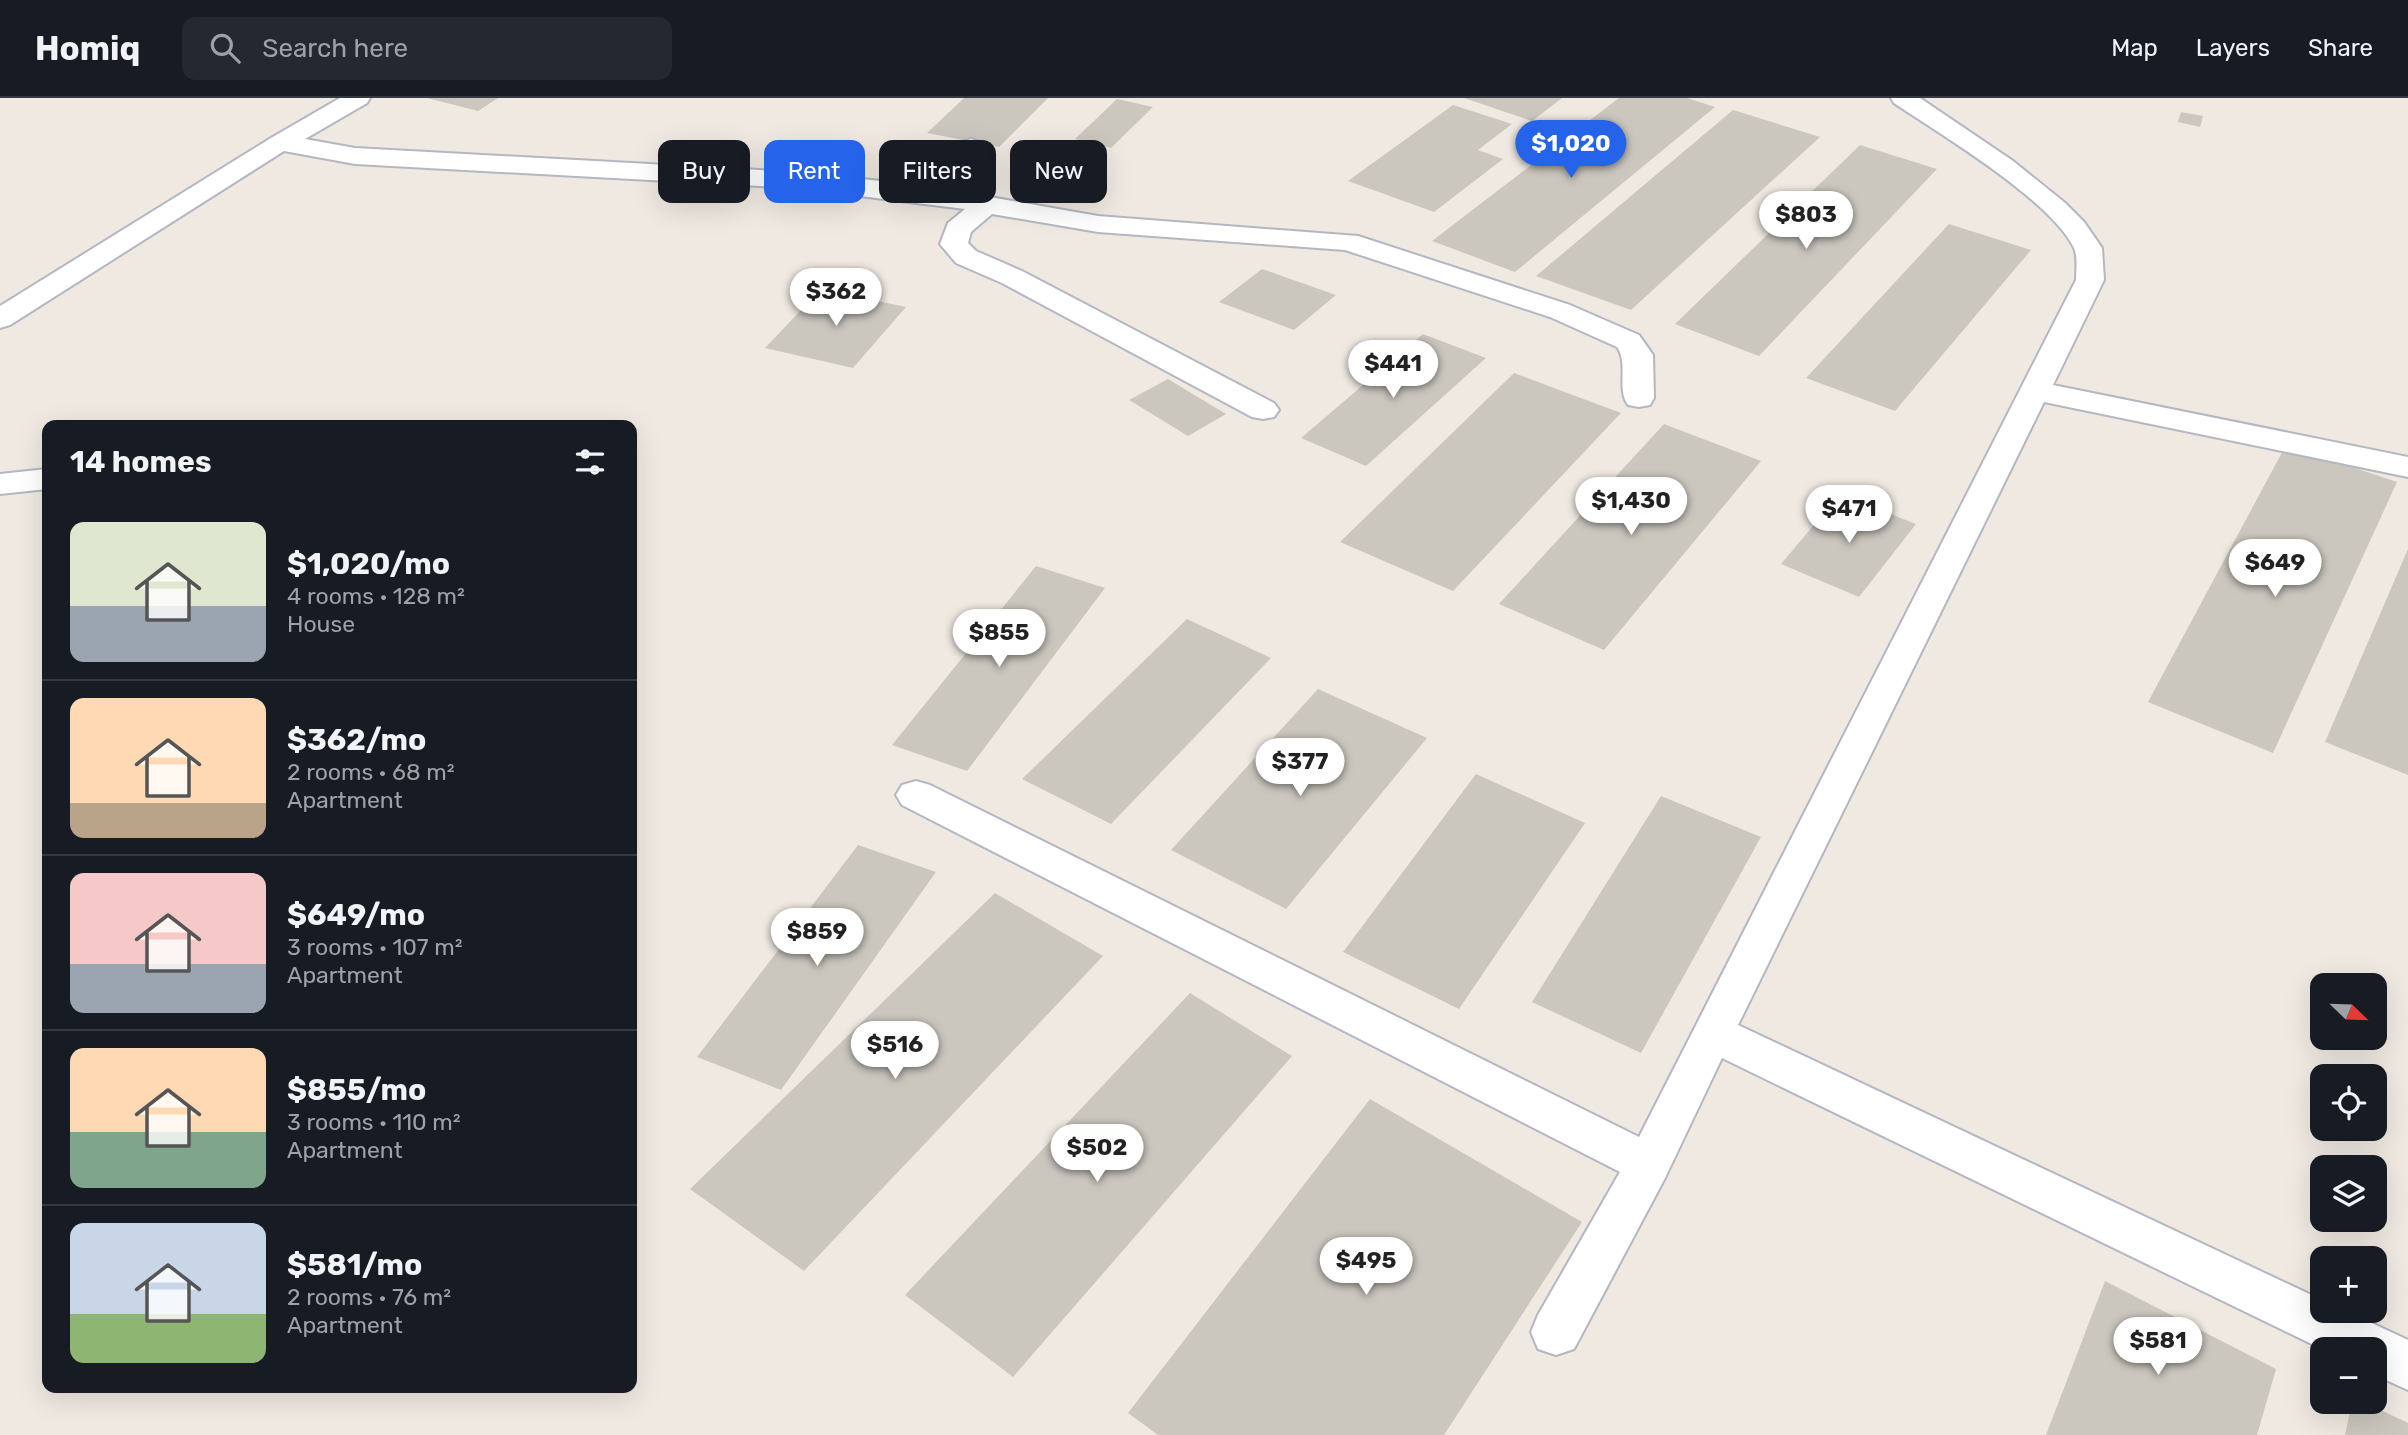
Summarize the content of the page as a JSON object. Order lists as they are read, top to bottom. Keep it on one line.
{"north":"bottom right","page":{"header":"Homiq","search":"Search here","nav":["Map","Layers","Share"],"price":["$1,020","$803","$362","$441","$1,430","$471","$649","$855","$377","$859","$516","$502","$495","$581"],"chip":["Buy","Rent","Filters","New"],"heading":"14 homes","list":[{"name":"$1,020/mo","note":"4 rooms · 128 m² · House"},{"name":"$362/mo","note":"2 rooms · 68 m² · Apartment"},{"name":"$649/mo","note":"3 rooms · 107 m² · Apartment"},{"name":"$855/mo","note":"3 rooms · 110 m² · Apartment"},{"name":"$581/mo","note":"2 rooms · 76 m² · Apartment"}],"map_buttons":["+","−"]}}
